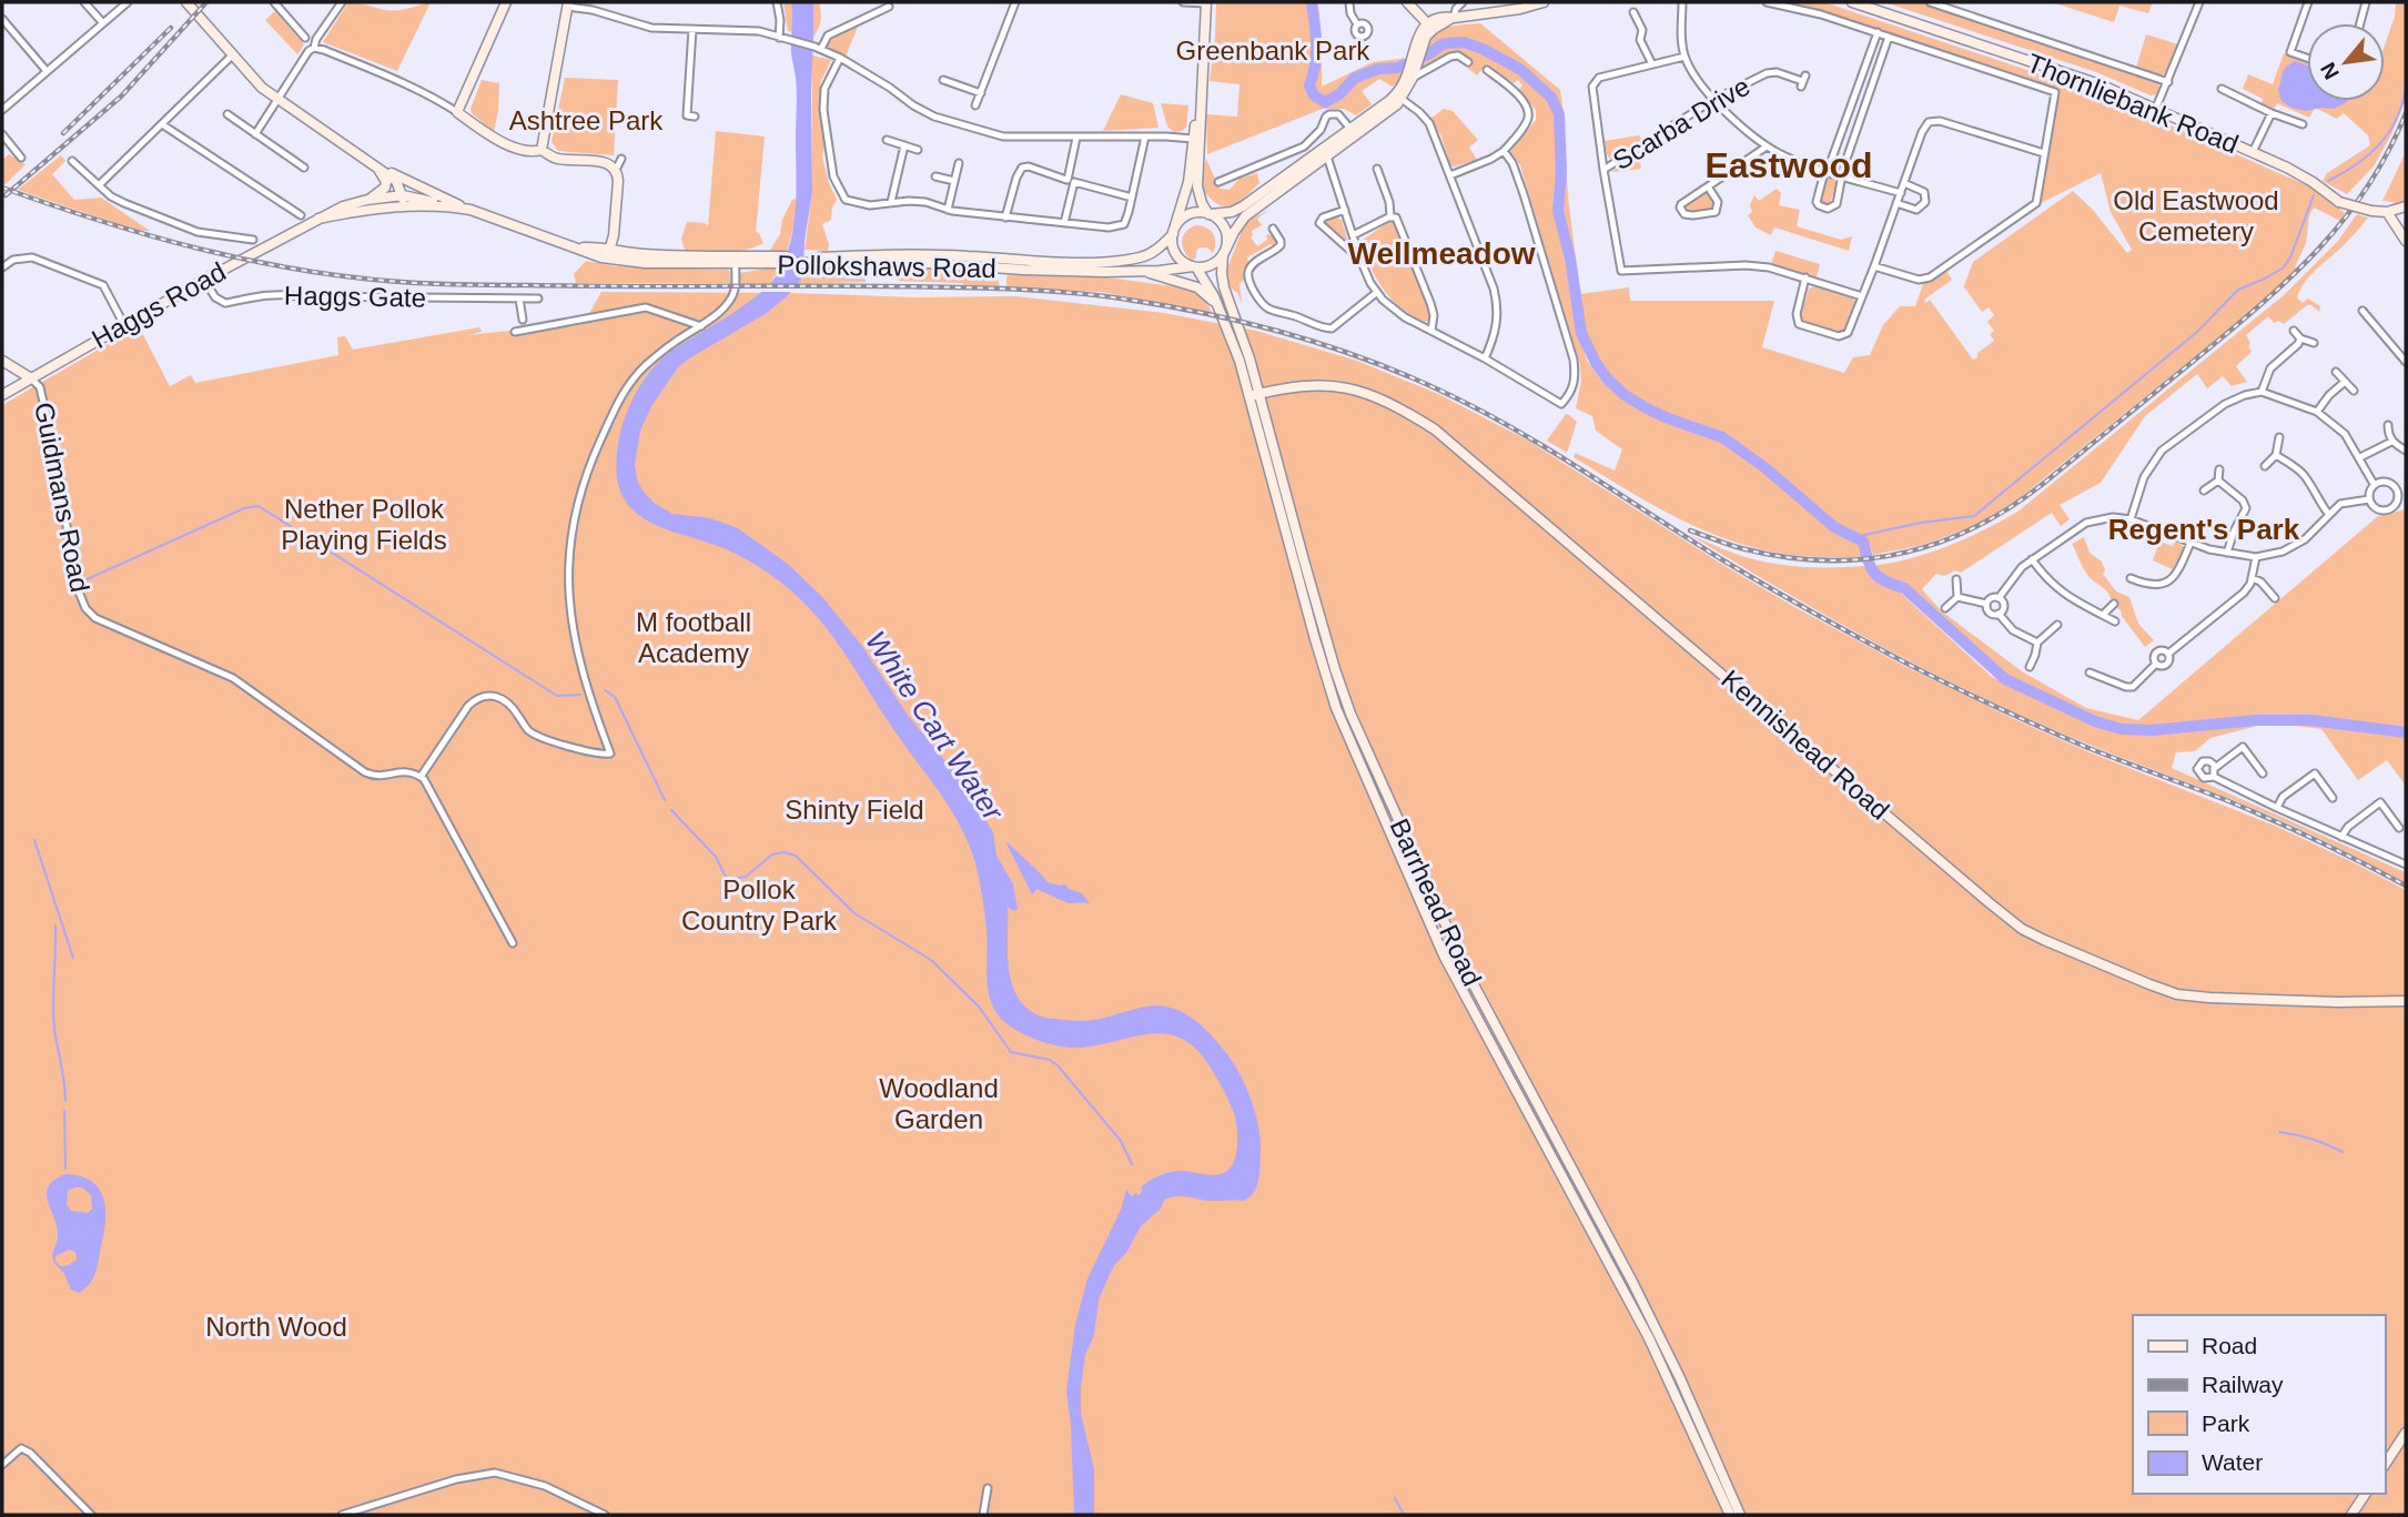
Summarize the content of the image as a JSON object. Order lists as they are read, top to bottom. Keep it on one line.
{"streets":{"main road":["Thornliebank Road","Pollokshaws Road","Haggs Road","Kennishead Road","Barrhead Road"],"street":["Scarba Drive","Haggs Gate","Guidmans Road"]},"crossings":[["Pollokshaws Road","Haggs Road"],["Pollokshaws Road","Barrhead Road"],["Haggs Gate","Haggs Road"],["Haggs Road","Guidmans Road"],["Kennishead Road","Barrhead Road"]],"districts":["Eastwood","Wellmeadow","Regent's Park"],"water":["White Cart Water"],"parks":["Greenbank Park","Ashtree Park","Old Eastwood Cemetery","Nether Pollok Playing Fields","M football Academy","Shinty Field","Pollok Country Park","Woodland Garden","North Wood"],"legend":["Road","Railway","Park","Water"],"north":"bottom left"}
